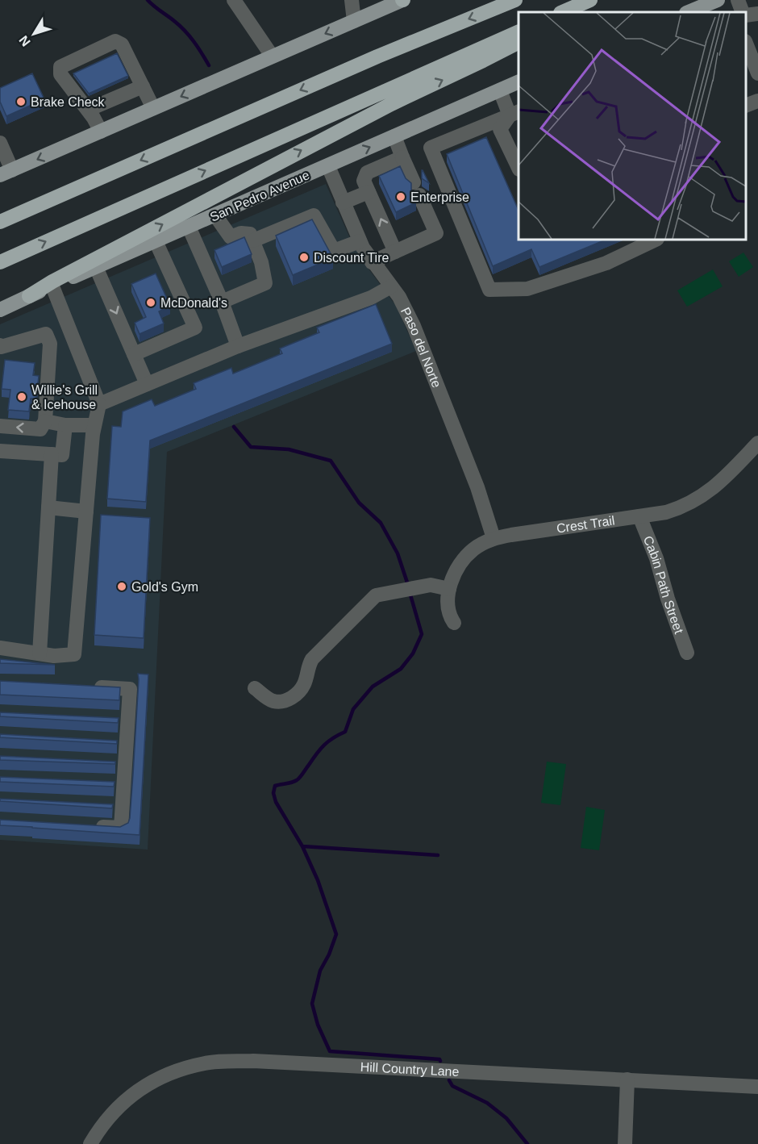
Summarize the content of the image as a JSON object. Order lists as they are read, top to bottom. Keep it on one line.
{"streets":{"main road":["San Pedro Avenue"],"street":["Paso del Norte","Crest Trail","Cabin Path Street","Hill Country Lane"]},"crossings":[["San Pedro Avenue","Paso del Norte"],["Paso del Norte","Crest Trail"],["Crest Trail","Cabin Path Street"]],"places":["Brake Check","Enterprise","Discount Tire","McDonald's","Willie's Grill & Icehouse","Gold's Gym"],"north":"bottom left"}
